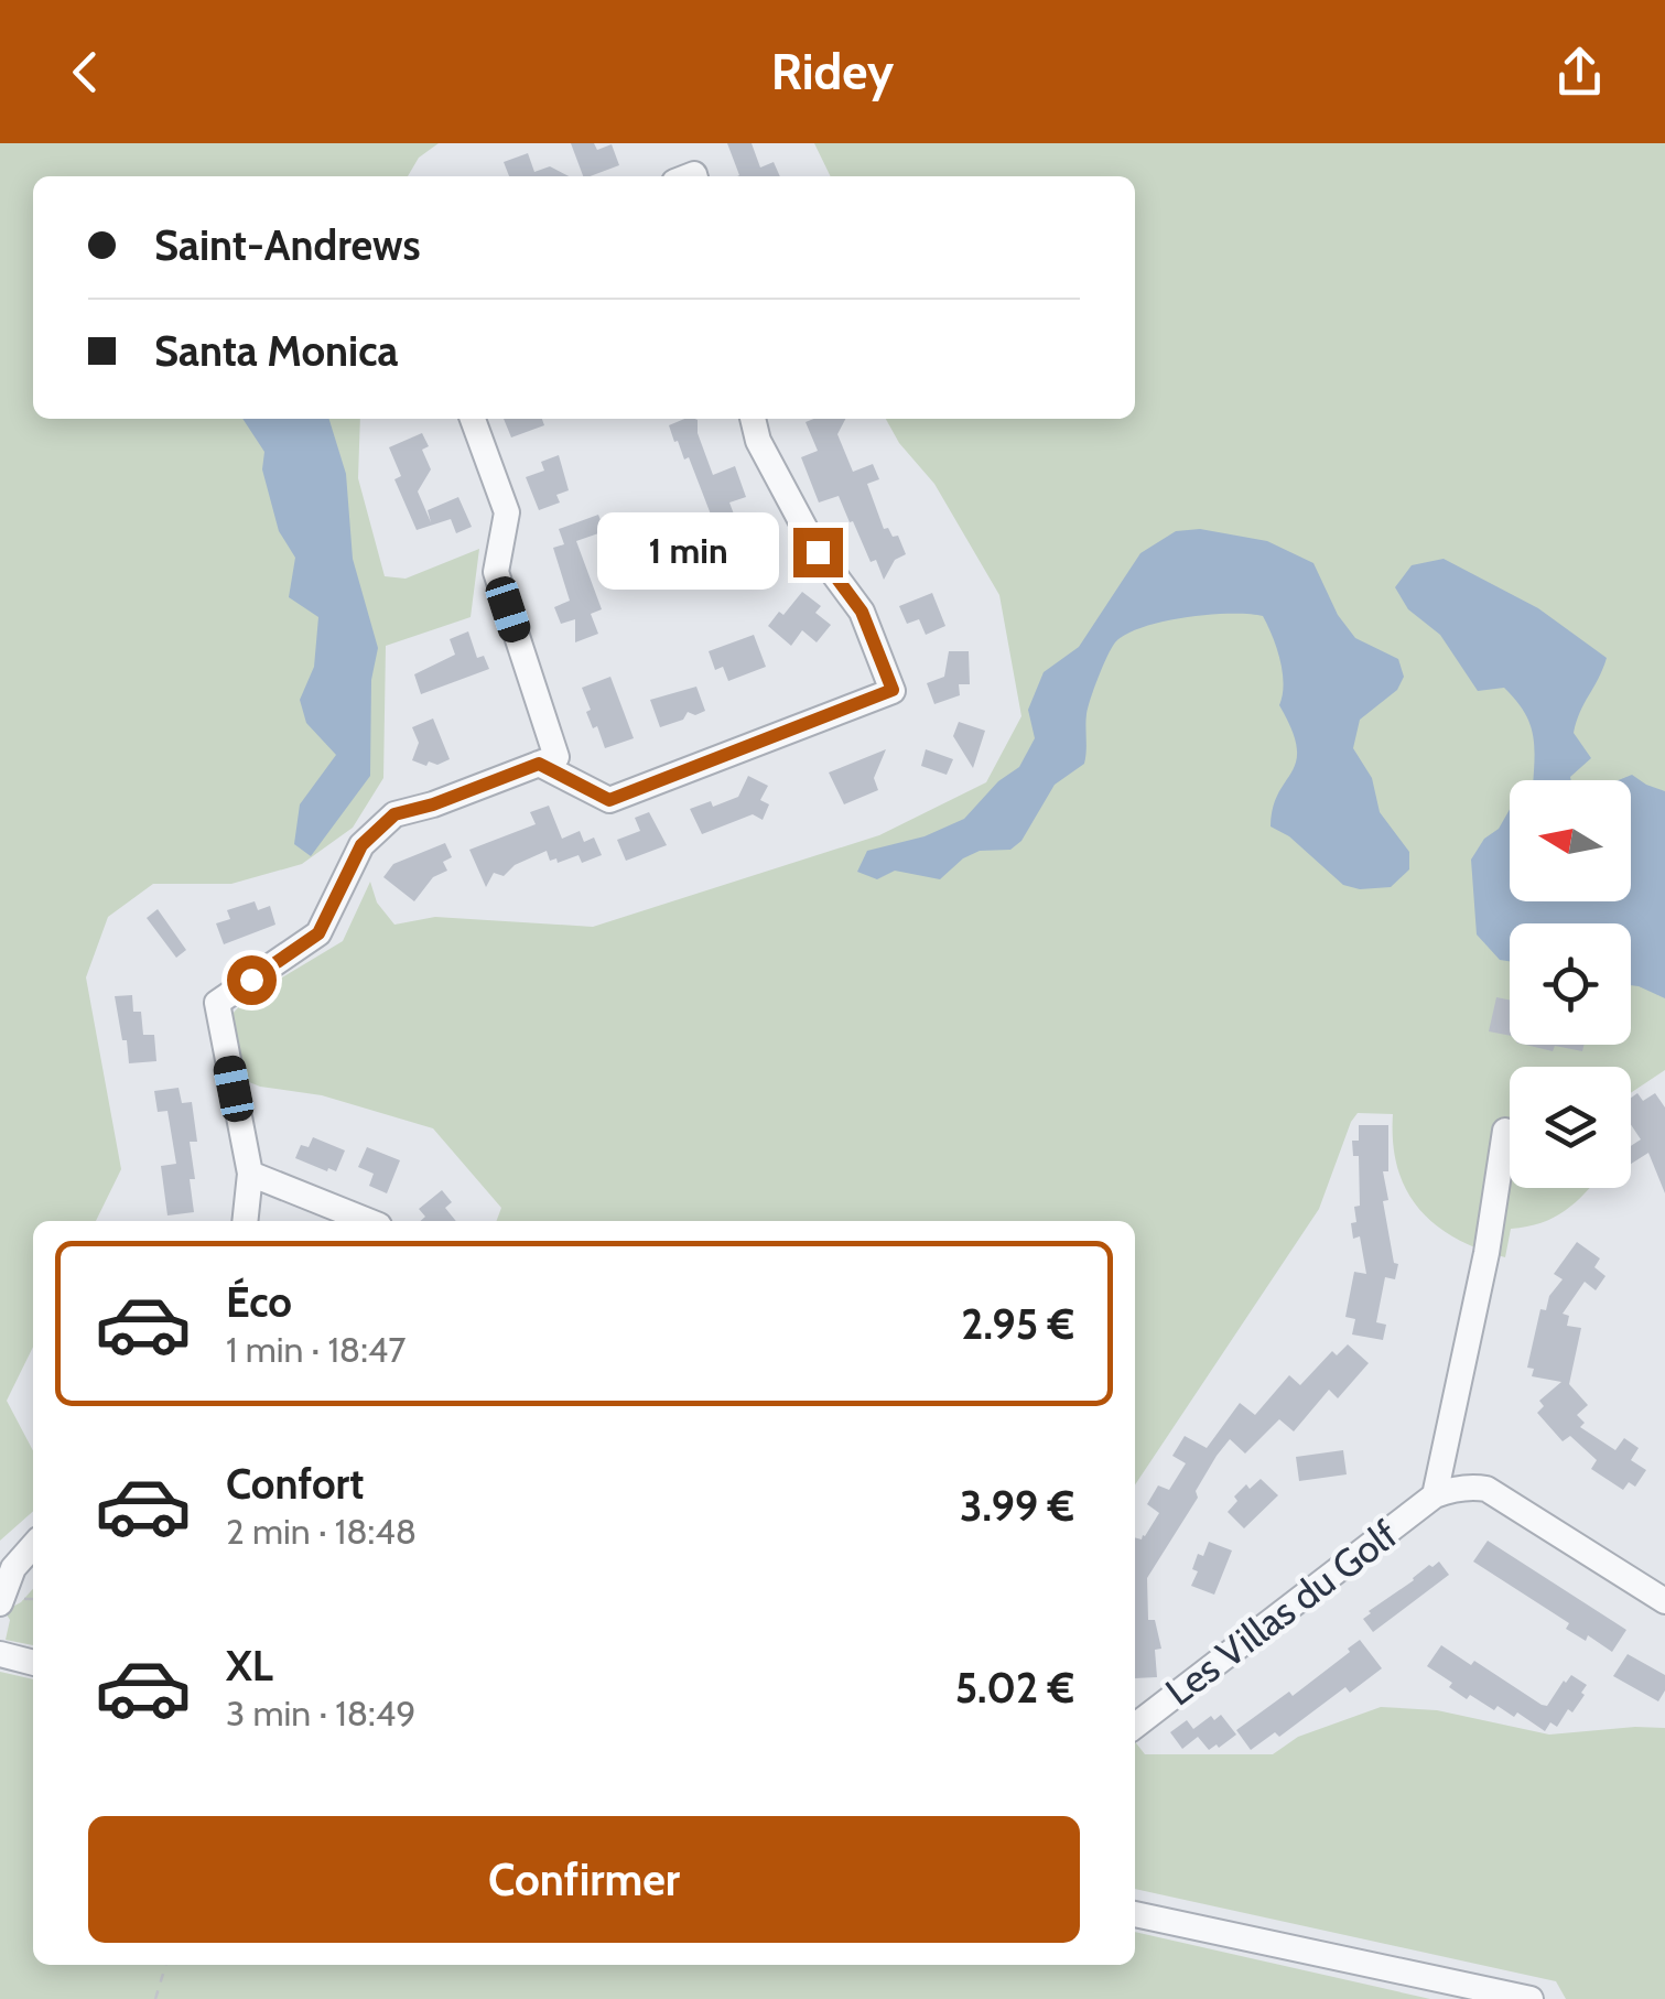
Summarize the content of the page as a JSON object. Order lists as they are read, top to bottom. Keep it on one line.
{"streets":{"street":["Les Villas du Golf"]},"north":"left","page":{"header":"Ridey","banner":["Saint-Andrews","Santa Monica"],"bubble":"1 min","list":[{"name":"Éco","note":"1 min · 18:47","value":"2.95 €"},{"name":"Confort","note":"2 min · 18:48","value":"3.99 €"},{"name":"XL","note":"3 min · 18:49","value":"5.02 €"}],"buttons":"Confirmer"}}
